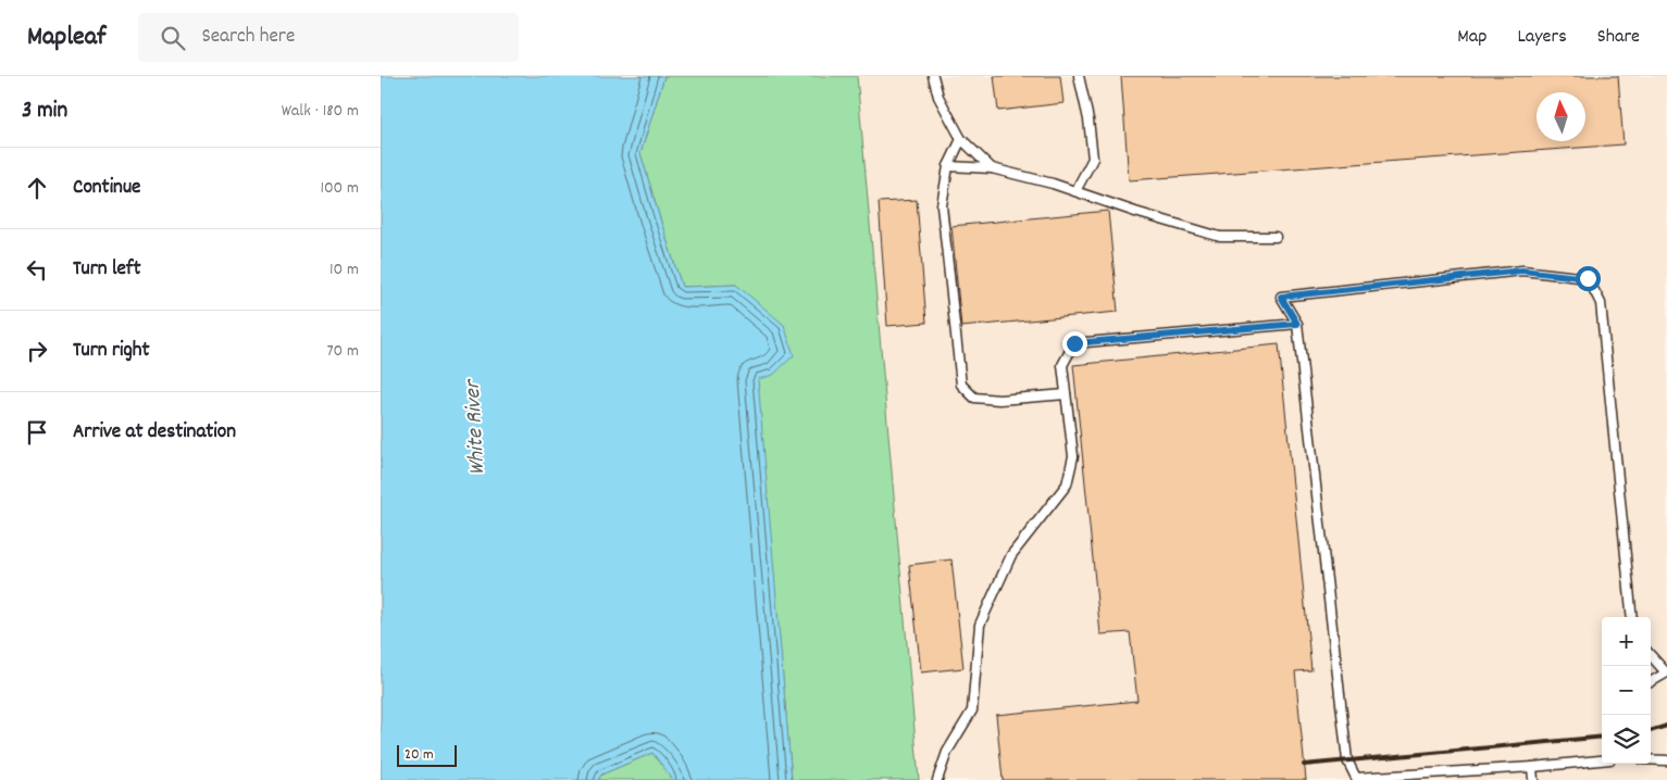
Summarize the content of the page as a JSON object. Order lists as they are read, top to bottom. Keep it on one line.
{"water":["White River"],"scale_bar":"20 m","north":"top","page":{"header":"Mapleaf","search":"Search here","nav":["Map","Layers","Share"],"heading":["3 min","Walk · 180 m"],"list":[["Continue","100 m"],["Turn left","10 m"],["Turn right","70 m"],"Arrive at destination"],"map_buttons":["+","−"],"scale":"20 m"}}
